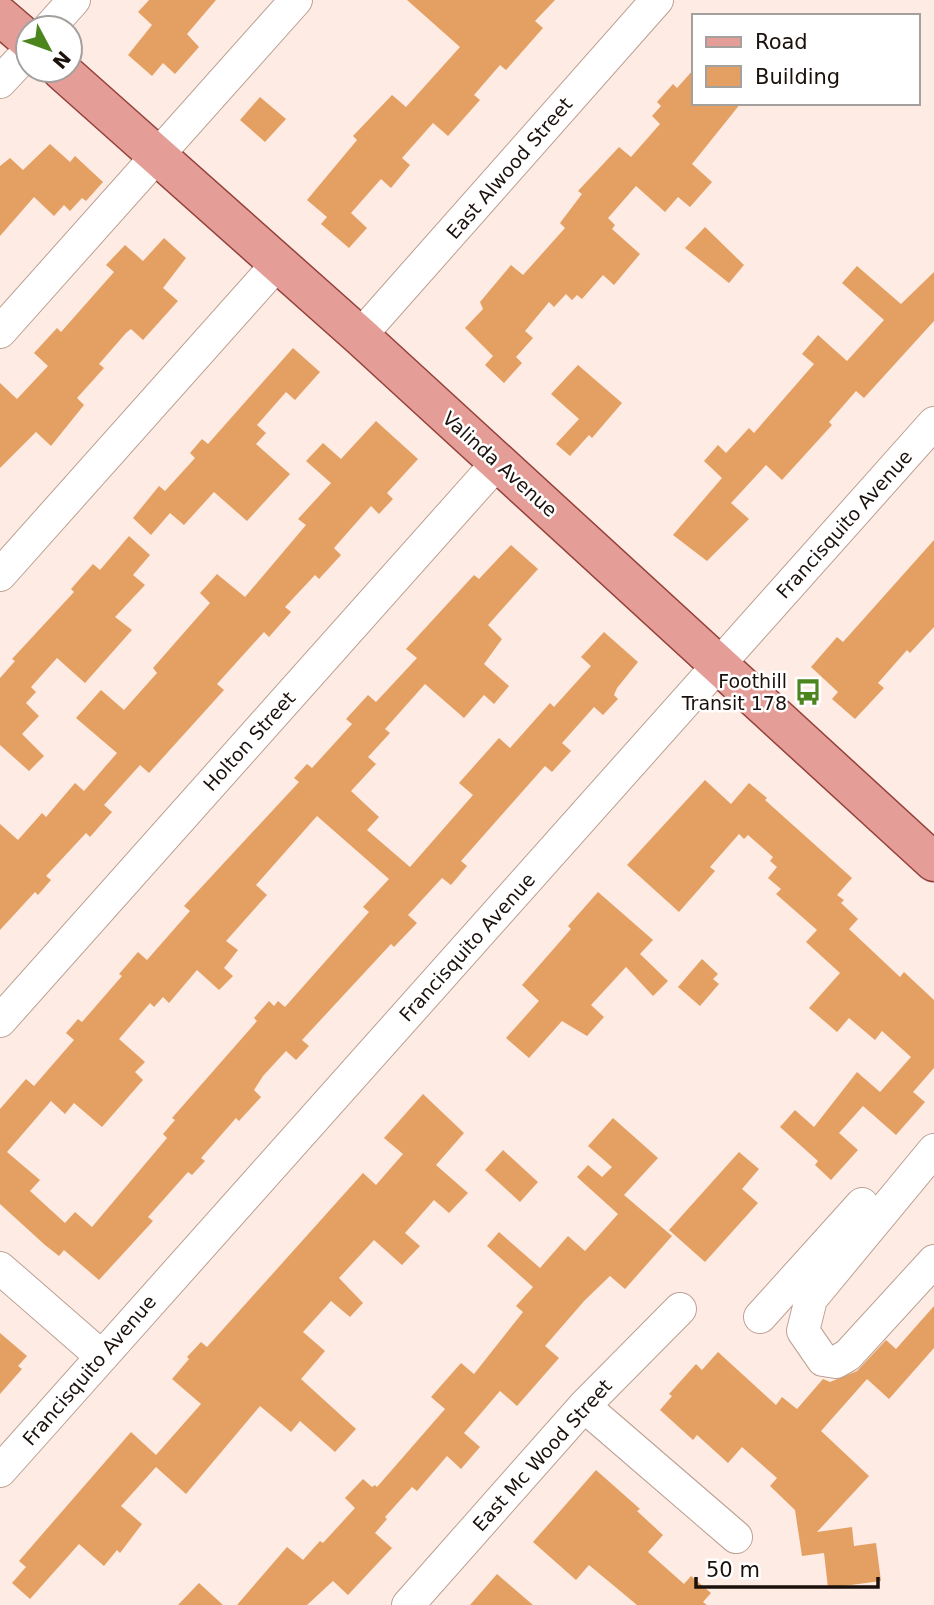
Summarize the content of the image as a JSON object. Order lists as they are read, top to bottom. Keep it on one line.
{"streets":{"main road":["Valinda Avenue"],"street":["East Alwood Street","Francisquito Avenue","Holton Street","East Mc Wood Street"]},"crossings":[["East Alwood Street","Valinda Avenue"],["Valinda Avenue","Francisquito Avenue"],["Valinda Avenue","Holton Street"]],"places":{"bus stop":["Foothill Transit 178"]},"legend":["Road","Building"],"scale_bar":"50 m","north":"bottom right"}
